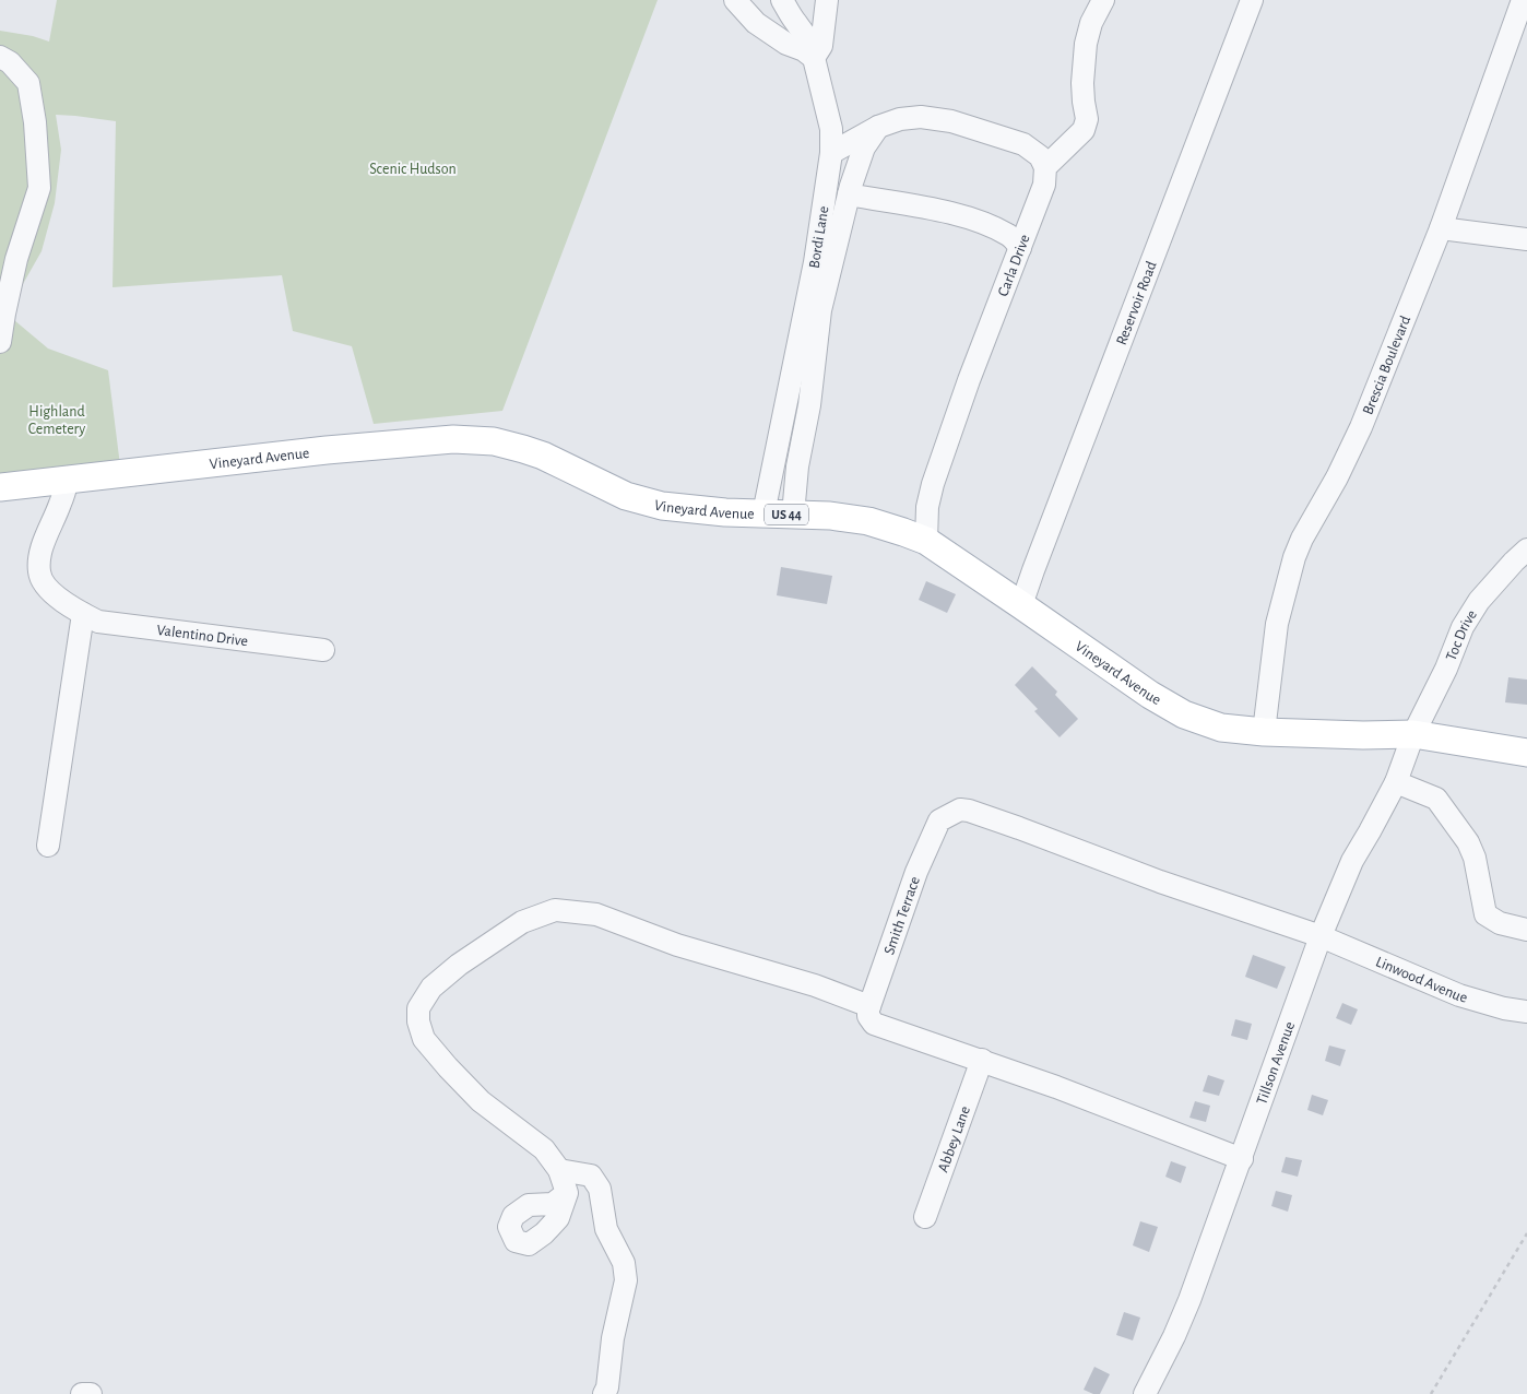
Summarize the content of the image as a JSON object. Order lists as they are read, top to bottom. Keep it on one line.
{"streets":{"main road":["Vineyard Avenue","US 44"],"street":["Bordi Lane","Carla Drive","Reservoir Road","Brescia Boulevard","Valentino Drive","Toc Drive","Smith Terrace","Linwood Avenue","Tillson Avenue","Abbey Lane"]},"crossings":[["Bordi Lane","Vineyard Avenue"],["Carla Drive","Vineyard Avenue"],["Reservoir Road","Vineyard Avenue"],["Brescia Boulevard","Vineyard Avenue"],["Vineyard Avenue","Valentino Drive"],["Vineyard Avenue","Toc Drive"],["Vineyard Avenue","Tillson Avenue"],["Toc Drive","Tillson Avenue"],["Smith Terrace","Linwood Avenue"],["Smith Terrace","Tillson Avenue"],["Linwood Avenue","Tillson Avenue"]],"parks":["Scenic Hudson","Highland Cemetery"]}
